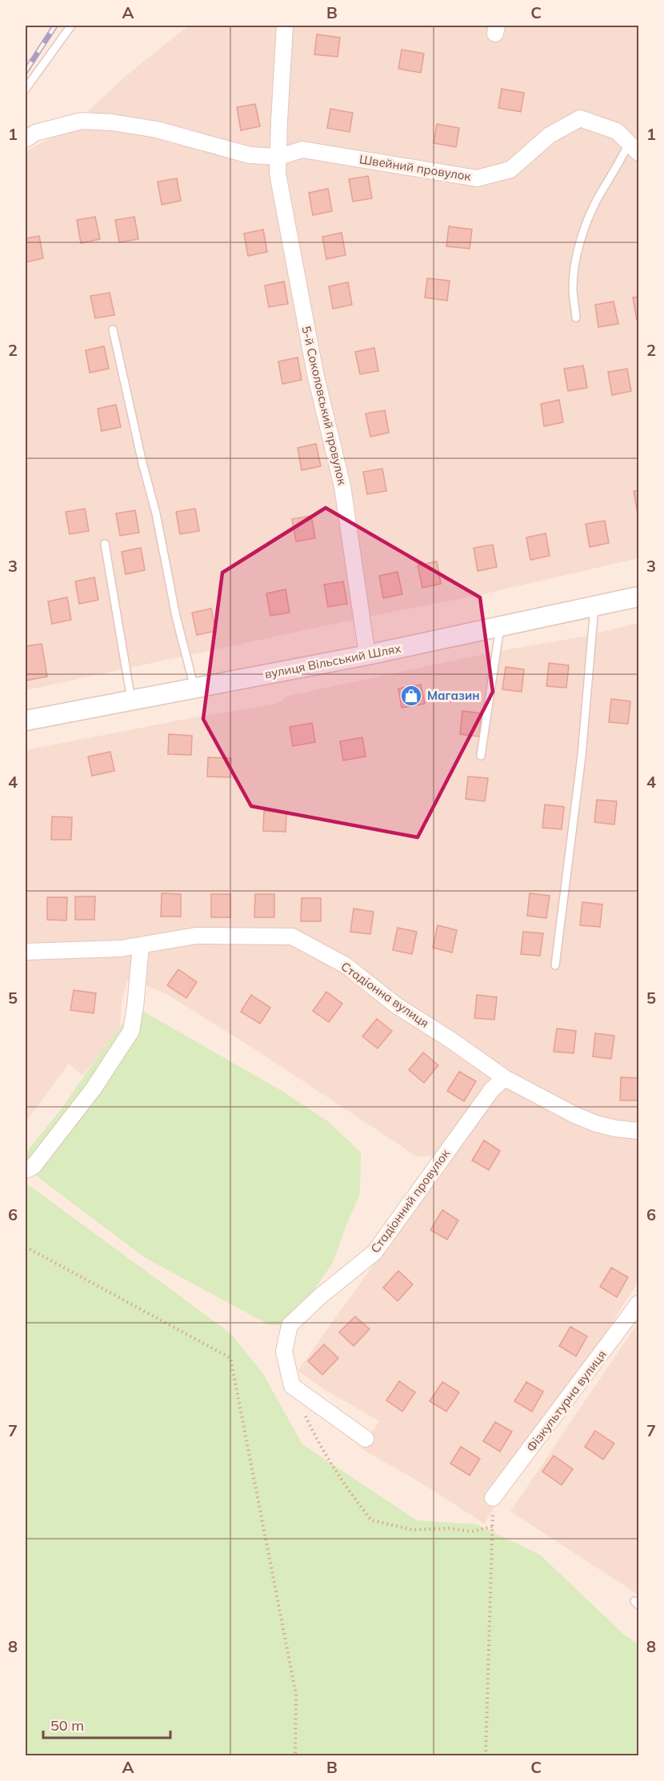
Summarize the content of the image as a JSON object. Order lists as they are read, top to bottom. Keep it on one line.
{"streets":{"street":["Швейний провулок","5-й Соколовський провулок","вулиця Вільський Шлях","Стадіонна вулиця","Стадіонний провулок","Фізкультурна вулиця"]},"crossings":[["Швейний провулок","5-й Соколовський провулок"],["5-й Соколовський провулок","вулиця Вільський Шлях"],["Стадіонна вулиця","Стадіонний провулок"]],"places":{"shop":["Магазин"]},"scale_bar":"50 m","grid":{"columns":["A","B","C"],"rows":["1","2","3","4","5","6","7","8"]}}
